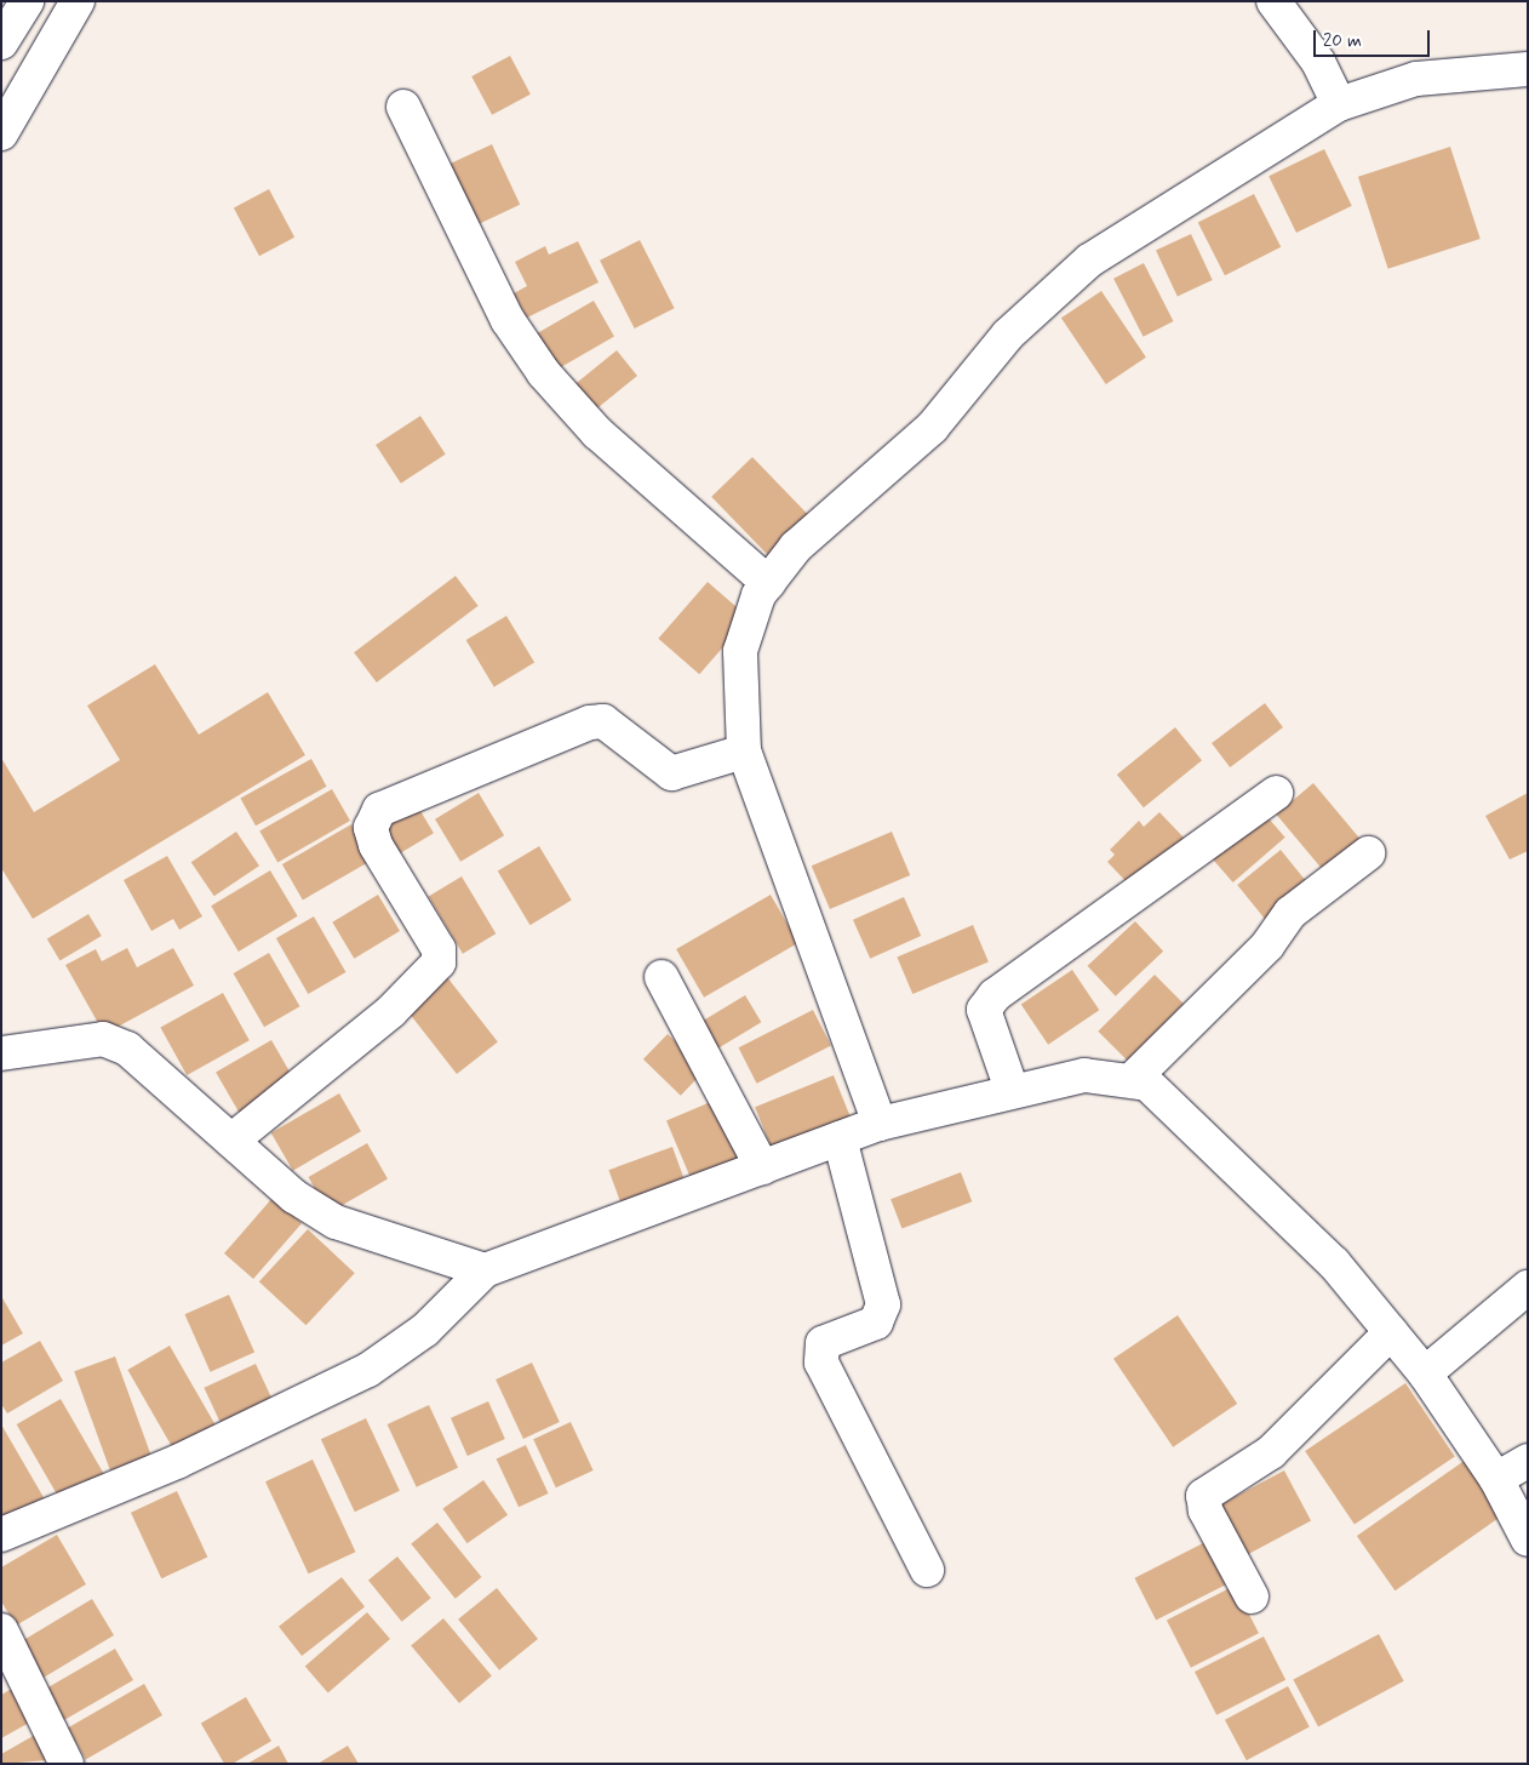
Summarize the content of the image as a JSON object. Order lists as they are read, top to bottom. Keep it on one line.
{"scale_bar":"20 m"}
